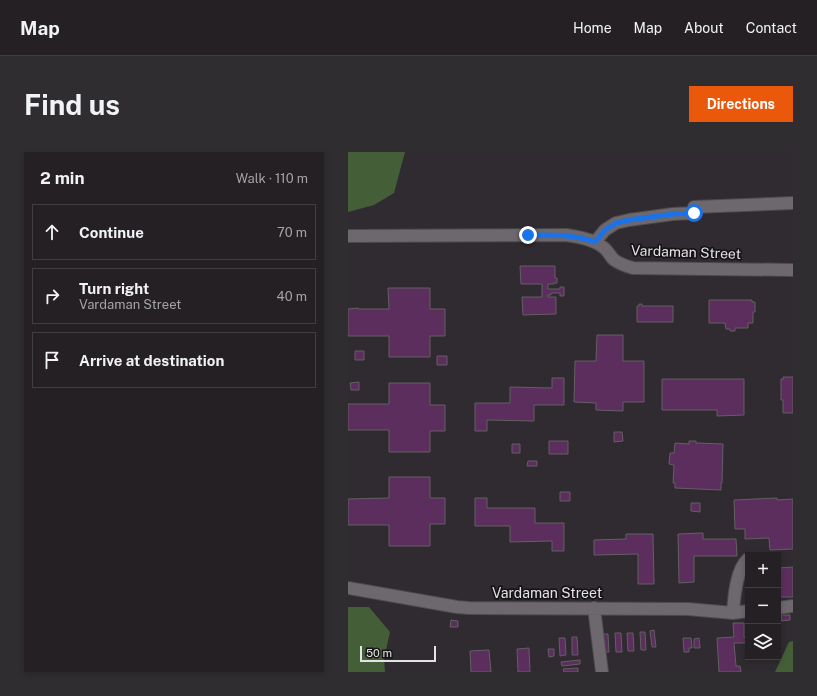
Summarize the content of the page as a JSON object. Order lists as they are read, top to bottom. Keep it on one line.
{"streets":{"street":["Vardaman Street"]},"scale_bar":"50 m","page":{"header":"Map","nav":["Home","Map","About","Contact"],"buttons":"Directions","title":"Find us","heading":["2 min","Walk · 110 m"],"list":[["Continue","70 m"],["Turn right","Vardaman Street","40 m"],"Arrive at destination"],"map_buttons":["+","−"],"scale":"50 m"}}
